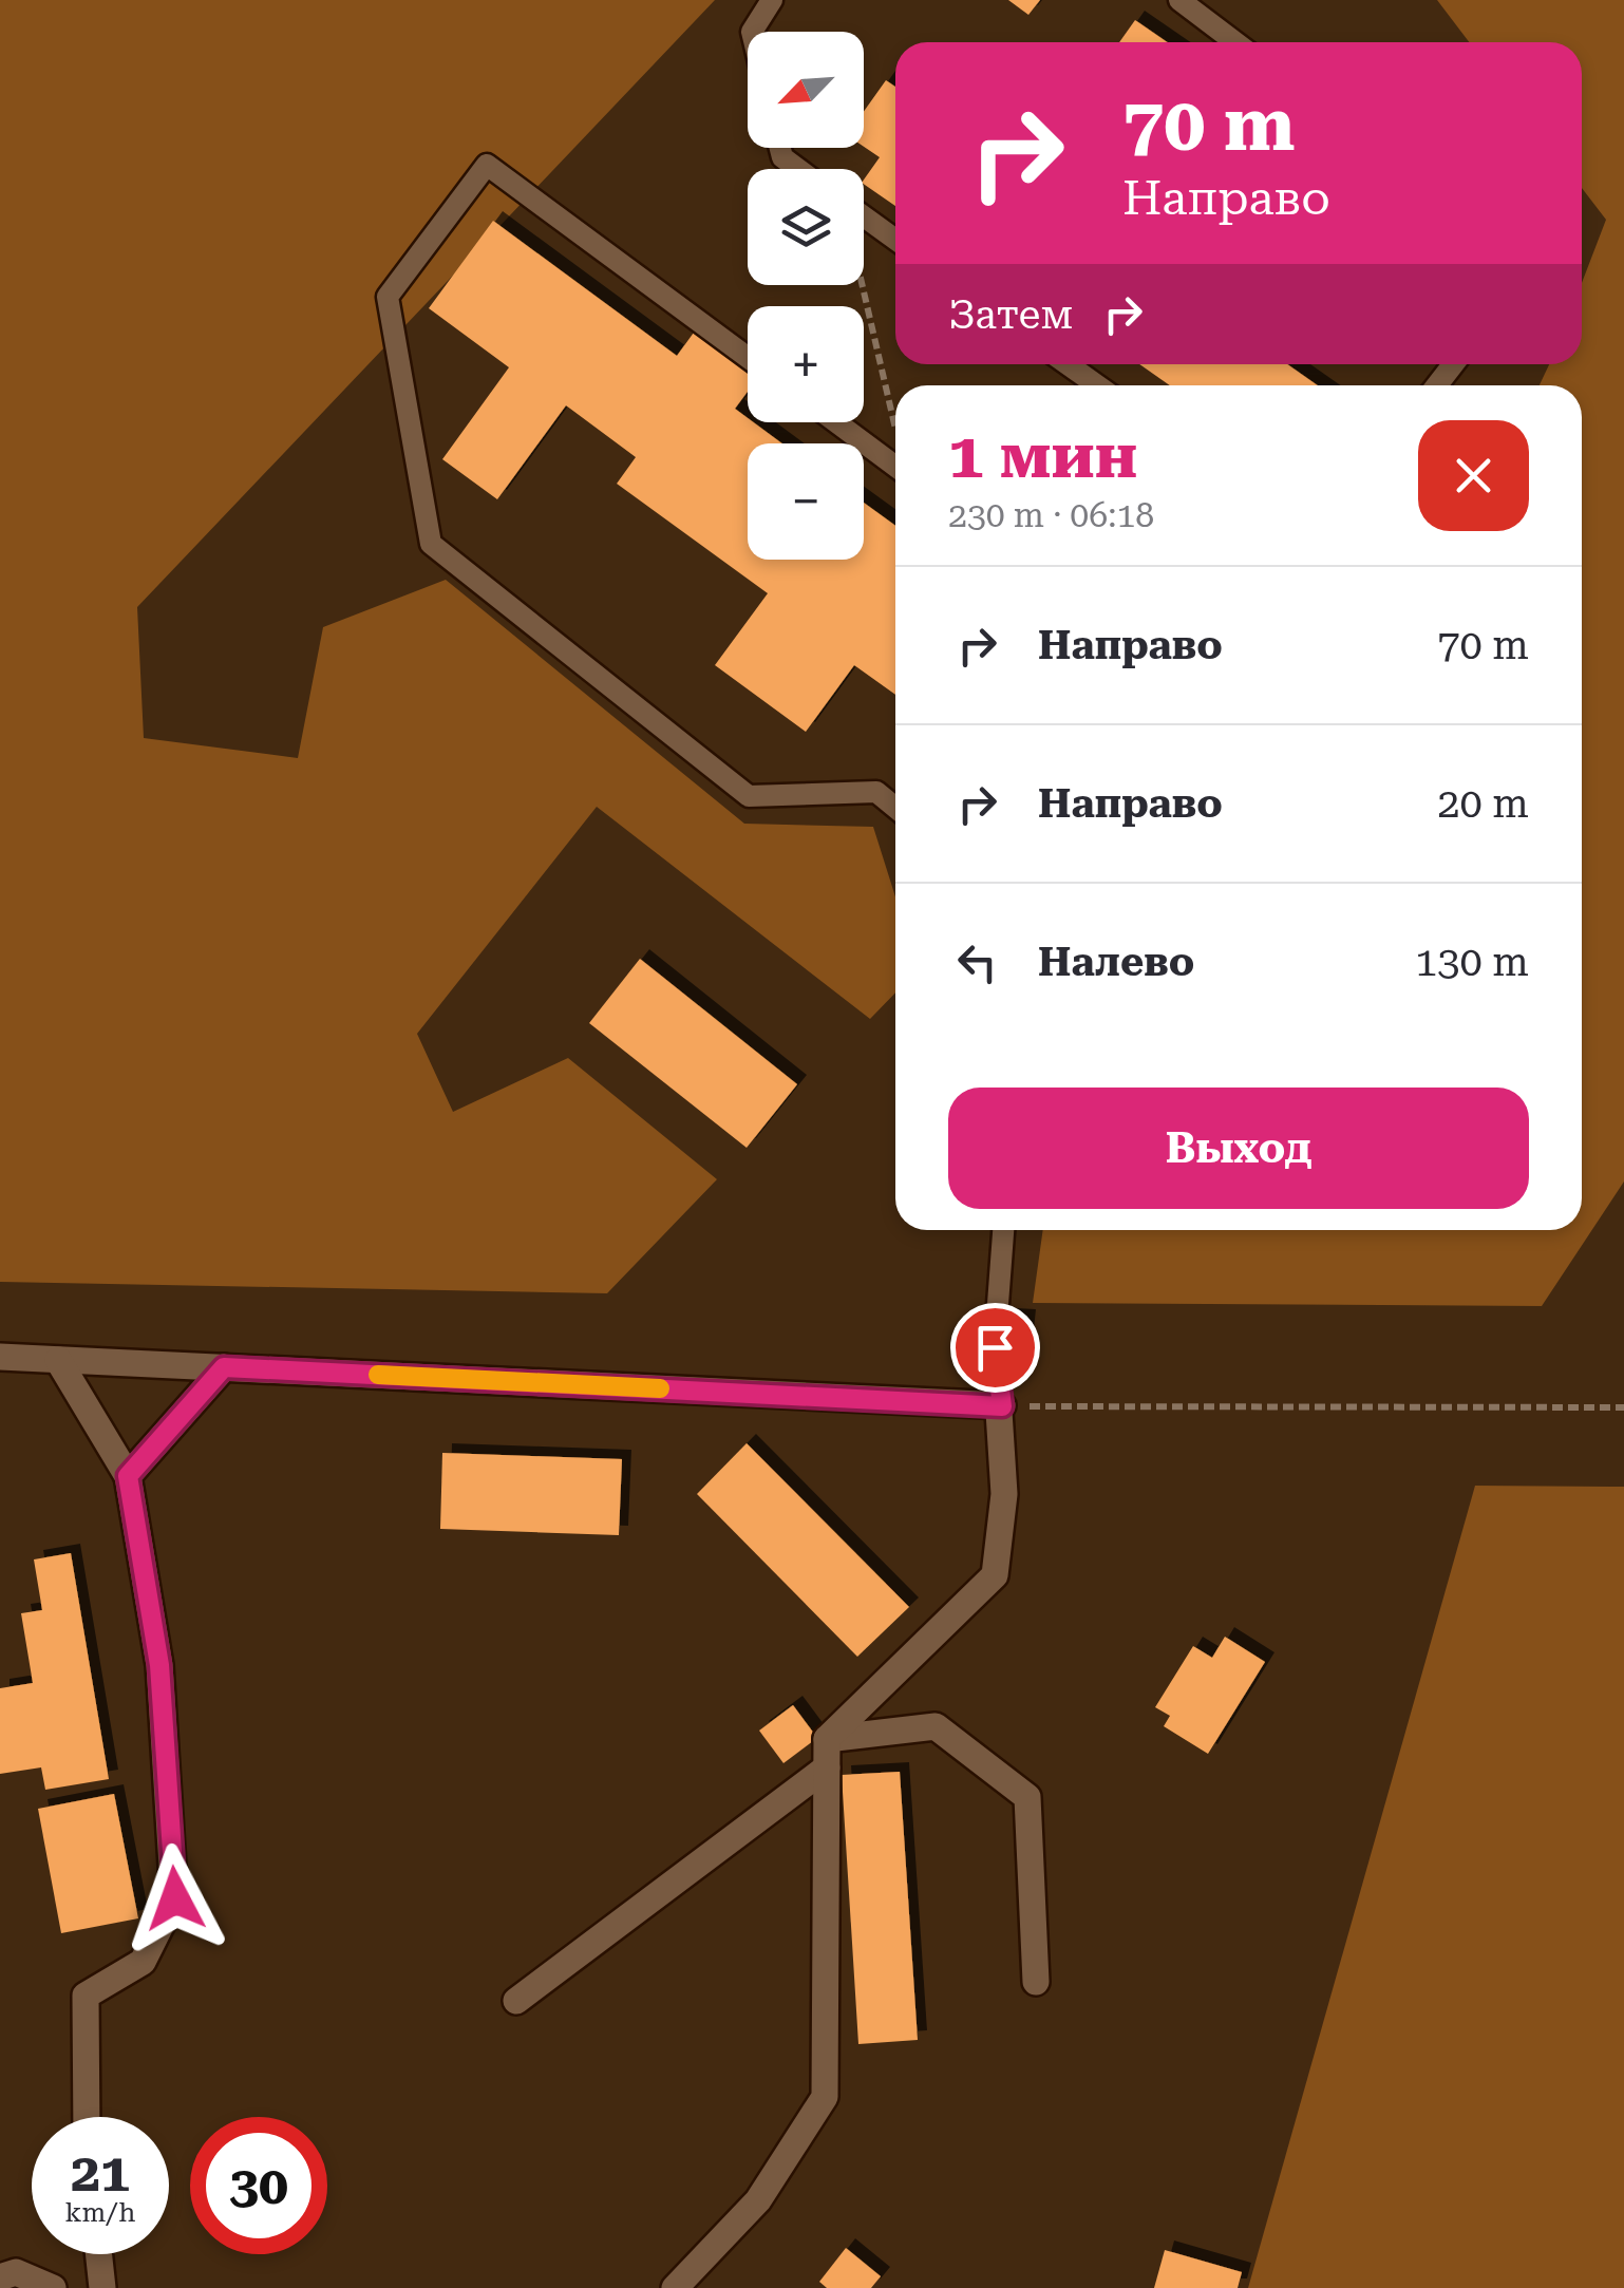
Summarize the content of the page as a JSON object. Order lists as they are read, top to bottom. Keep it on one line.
{"north":"bottom left","page":{"map_buttons":["+","−"],"turn":["70 m","Направо"],"then":"Затем","heading":["1 мин","230 m · 06:18"],"list":[{"name":"Направо","value":"70 m"},{"name":"Направо","value":"20 m"},{"name":"Налево","value":"130 m"}],"buttons":"Выход","speed":"21 km/h","limit":"30"}}
